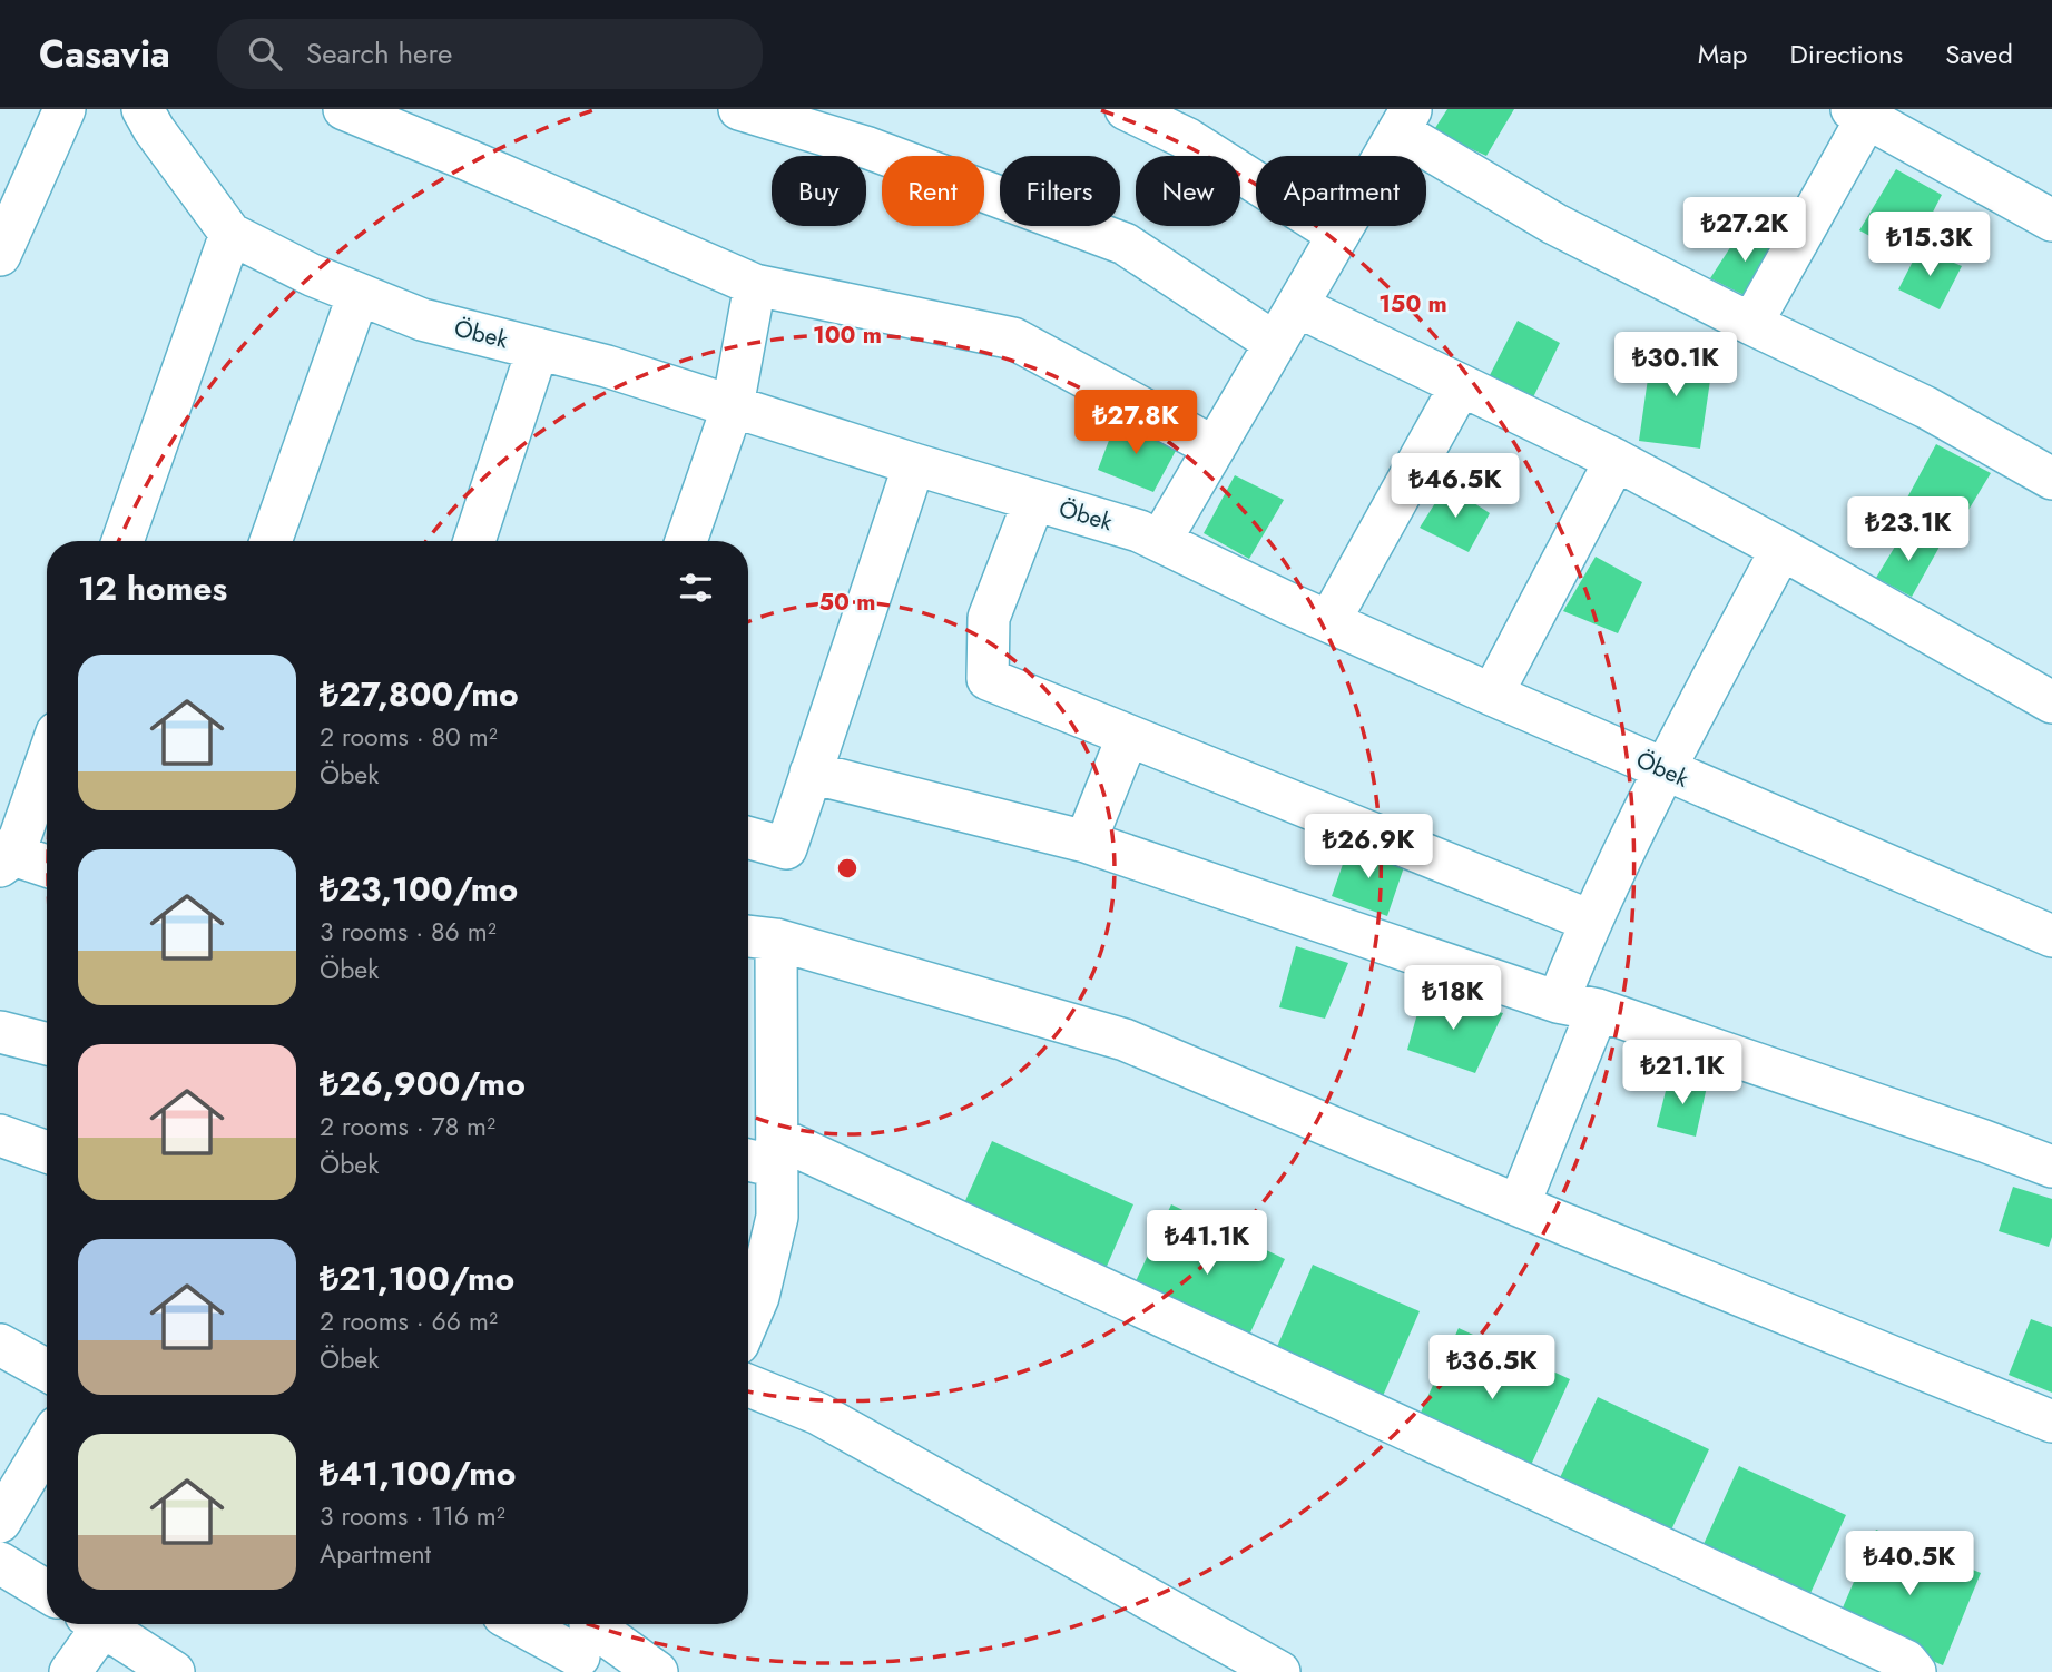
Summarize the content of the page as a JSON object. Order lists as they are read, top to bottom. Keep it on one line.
{"streets":{"street":["Öbek"]},"page":{"header":"Casavia","search":"Search here","nav":["Map","Directions","Saved"],"chip":["Buy","Rent","Filters","New","Apartment"],"price":["₺27.2K","₺15.3K","₺30.1K","₺27.8K","₺46.5K","₺23.1K","₺26.9K","₺18K","₺21.1K","₺41.1K","₺36.5K","₺40.5K"],"heading":"12 homes","list":[{"name":"₺27,800/mo","note":"2 rooms · 80 m² · Öbek"},{"name":"₺23,100/mo","note":"3 rooms · 86 m² · Öbek"},{"name":"₺26,900/mo","note":"2 rooms · 78 m² · Öbek"},{"name":"₺21,100/mo","note":"2 rooms · 66 m² · Öbek"},{"name":"₺41,100/mo","note":"3 rooms · 116 m² · Apartment"}]},"rings":["150 m","100 m","50 m"]}
